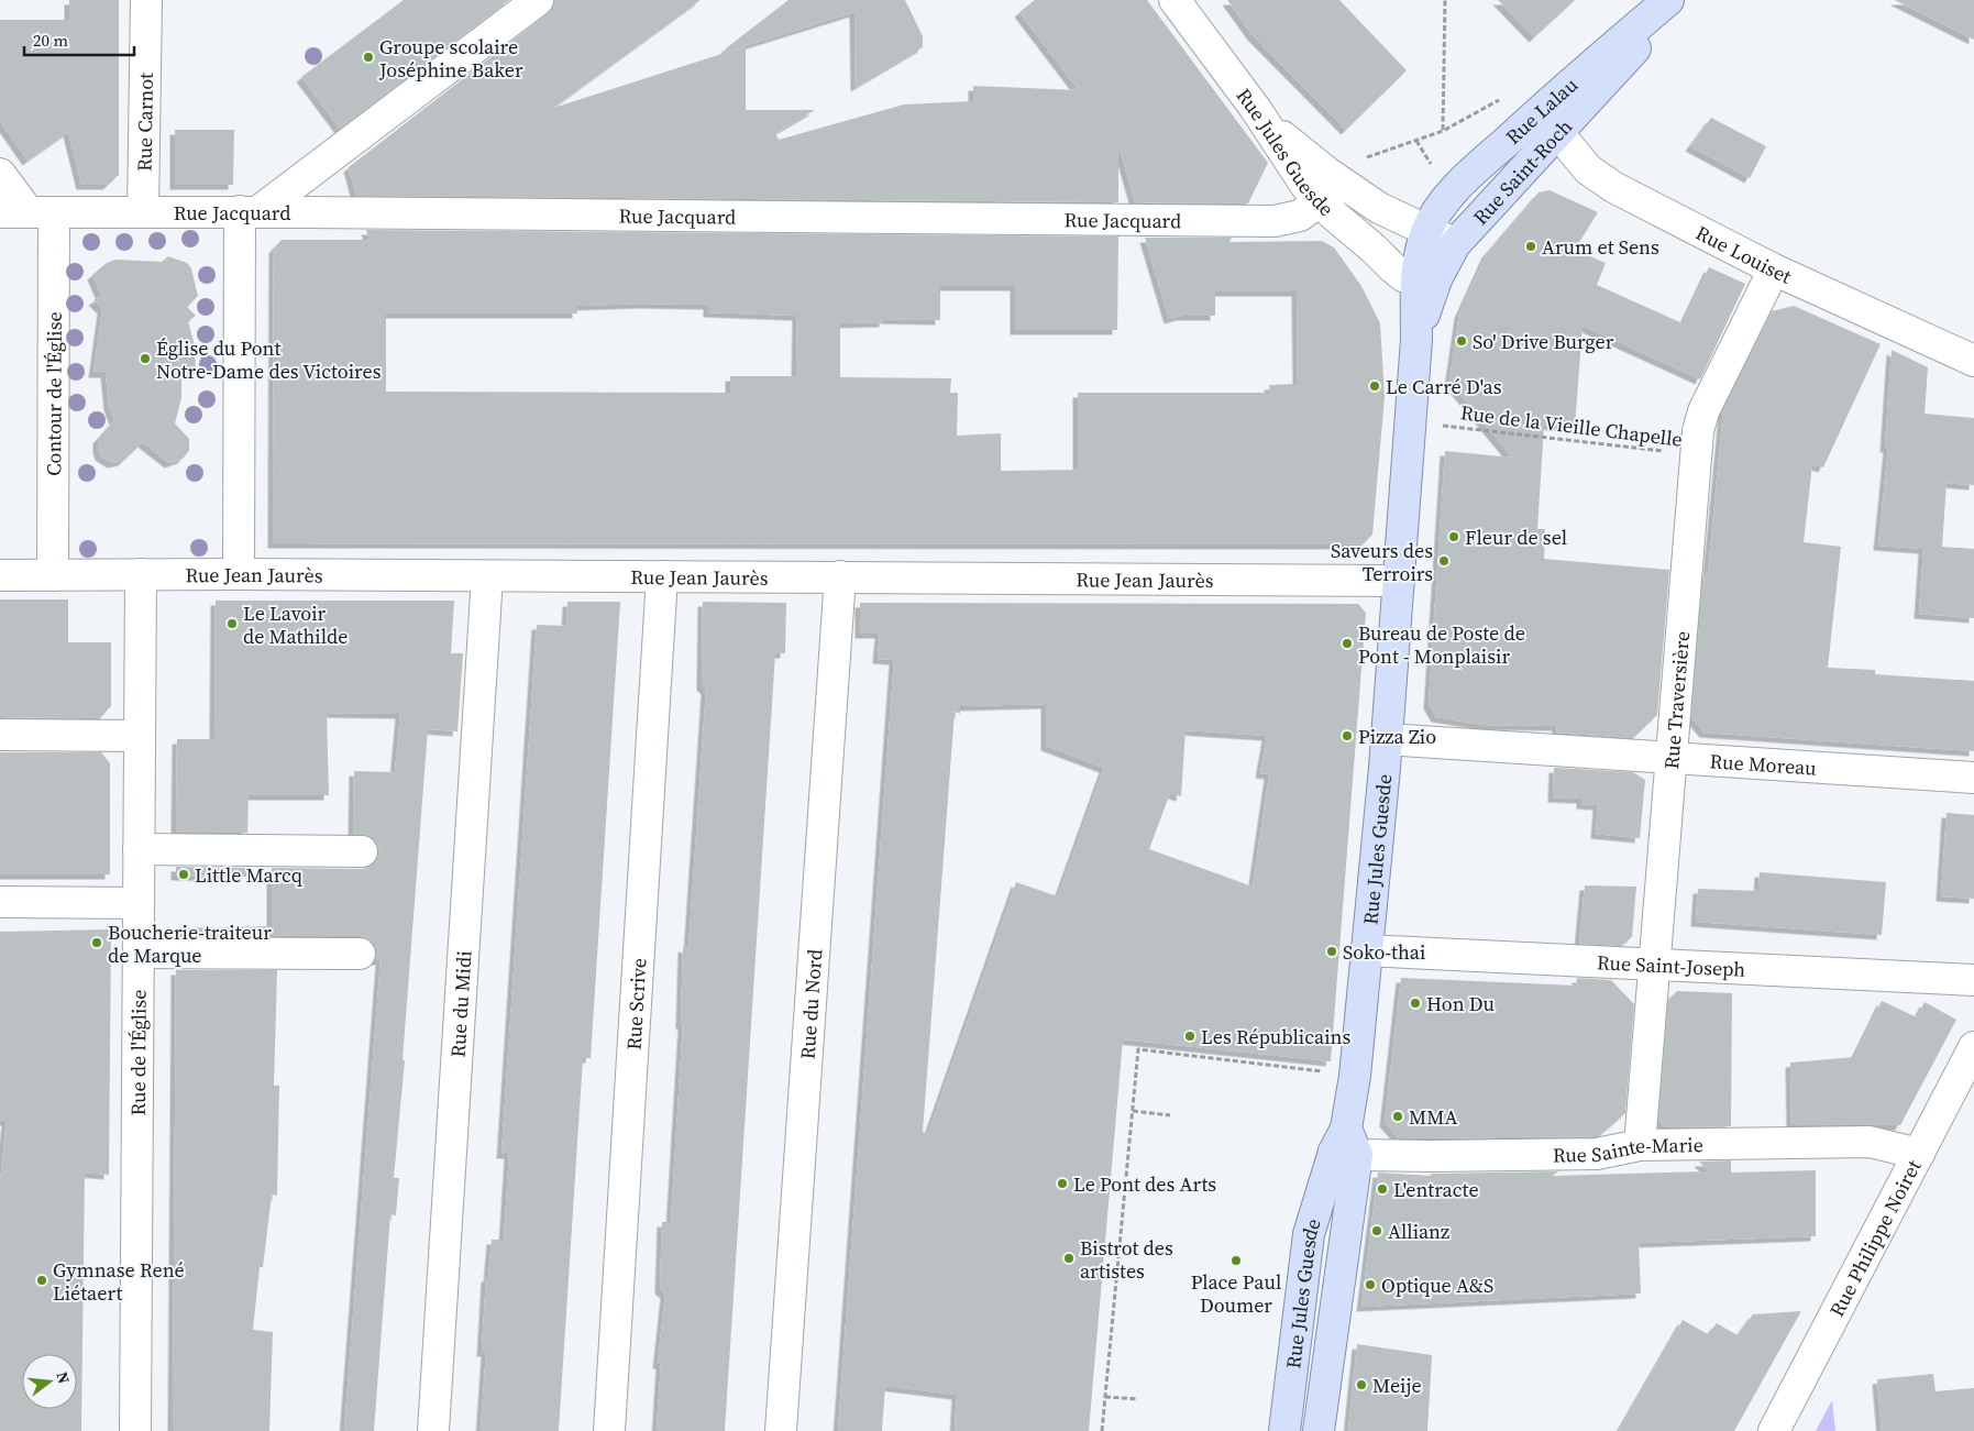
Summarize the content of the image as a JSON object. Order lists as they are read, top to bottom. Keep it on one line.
{"streets":{"main road":["Rue Lalau","Rue Jules Guesde","Rue Saint-Roch"],"street":["Rue Carnot","Rue Jacquard","Rue Louiset","Contour de l'Église","Rue Jean Jaurès","Rue Traversière","Rue Moreau","Rue Saint-Joseph","Rue du Midi","Rue Scrive","Rue du Nord","Rue de l'Église","Rue Sainte-Marie","Rue Philippe Noiret"],"path":["Rue de la Vieille Chapelle"]},"crossings":[["Rue Lalau","Rue Jules Guesde"],["Rue Lalau","Rue Saint-Roch"],["Rue Lalau","Rue Louiset"],["Rue Carnot","Rue Jacquard"],["Rue Jules Guesde","Rue Saint-Roch"],["Rue Jules Guesde","Rue Jacquard"],["Rue Jules Guesde","Rue de la Vieille Chapelle"],["Rue Jules Guesde","Rue Jean Jaurès"],["Rue Jules Guesde","Rue Moreau"],["Rue Jules Guesde","Rue Saint-Joseph"],["Rue Jules Guesde","Rue Sainte-Marie"],["Rue Saint-Roch","Rue Louiset"],["Rue Jacquard","Contour de l'Église"],["Rue Louiset","Rue Traversière"],["Contour de l'Église","Rue Jean Jaurès"],["Rue de la Vieille Chapelle","Rue Traversière"],["Rue Jean Jaurès","Rue du Midi"],["Rue Jean Jaurès","Rue Scrive"],["Rue Jean Jaurès","Rue du Nord"],["Rue Jean Jaurès","Rue de l'Église"],["Rue Traversière","Rue Moreau"],["Rue Traversière","Rue Saint-Joseph"],["Rue Traversière","Rue Sainte-Marie"],["Rue Sainte-Marie","Rue Philippe Noiret"]],"places":["Groupe scolaire Joséphine Baker","Arum et Sens","So' Drive Burger","Église du Pont Notre-Dame des Victoires","Le Carré D'as","Fleur de sel","Saveurs des Terroirs","Le Lavoir de Mathilde","Bureau de Poste de Pont - Monplaisir","Pizza Zio","Little Marcq","Boucherie-traiteur de Marque","Soko-thai","Hon Du","Les Républicains","MMA","Le Pont des Arts","L'entracte","Allianz","Bistrot des artistes","Place Paul Doumer","Gymnase René Liétaert","Optique A&S","Meije"],"scale_bar":"20 m","north":"right"}
